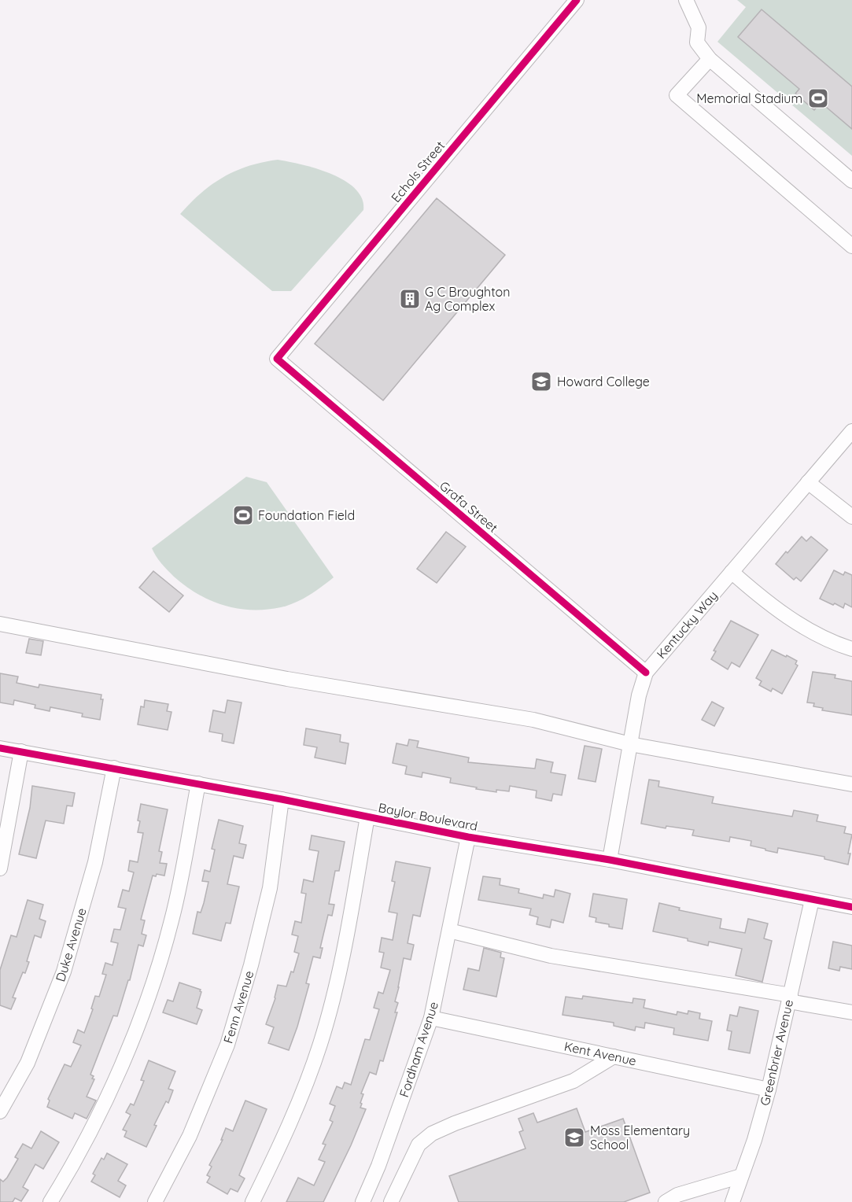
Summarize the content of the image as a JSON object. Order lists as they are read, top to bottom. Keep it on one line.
{"streets":{"street":["Echols Street","Grafa Street","Kentucky Way","Baylor Boulevard","Duke Avenue","Fenn Avenue","Fordham Avenue","Greenbrier Avenue","Kent Avenue"]},"crossings":[["Echols Street","Grafa Street"],["Grafa Street","Kentucky Way"],["Kentucky Way","Baylor Boulevard"],["Baylor Boulevard","Duke Avenue"],["Baylor Boulevard","Fenn Avenue"],["Baylor Boulevard","Fordham Avenue"],["Baylor Boulevard","Greenbrier Avenue"],["Fordham Avenue","Kent Avenue"],["Greenbrier Avenue","Kent Avenue"]],"places":{"sports":["Memorial Stadium","Foundation Field"],"building":["G C Broughton Ag Complex"],"school or university":["Howard College","Moss Elementary School"]}}
